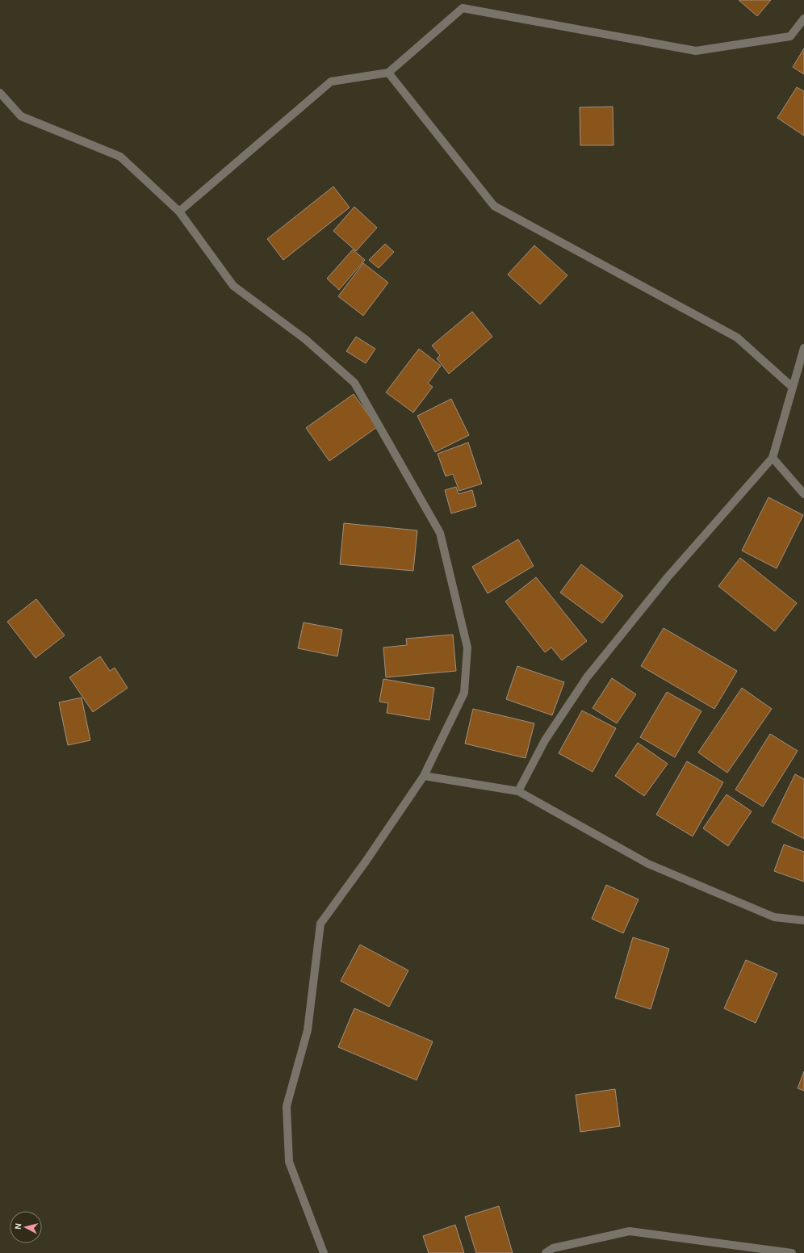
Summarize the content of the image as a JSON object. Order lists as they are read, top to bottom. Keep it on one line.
{"north":"left"}
